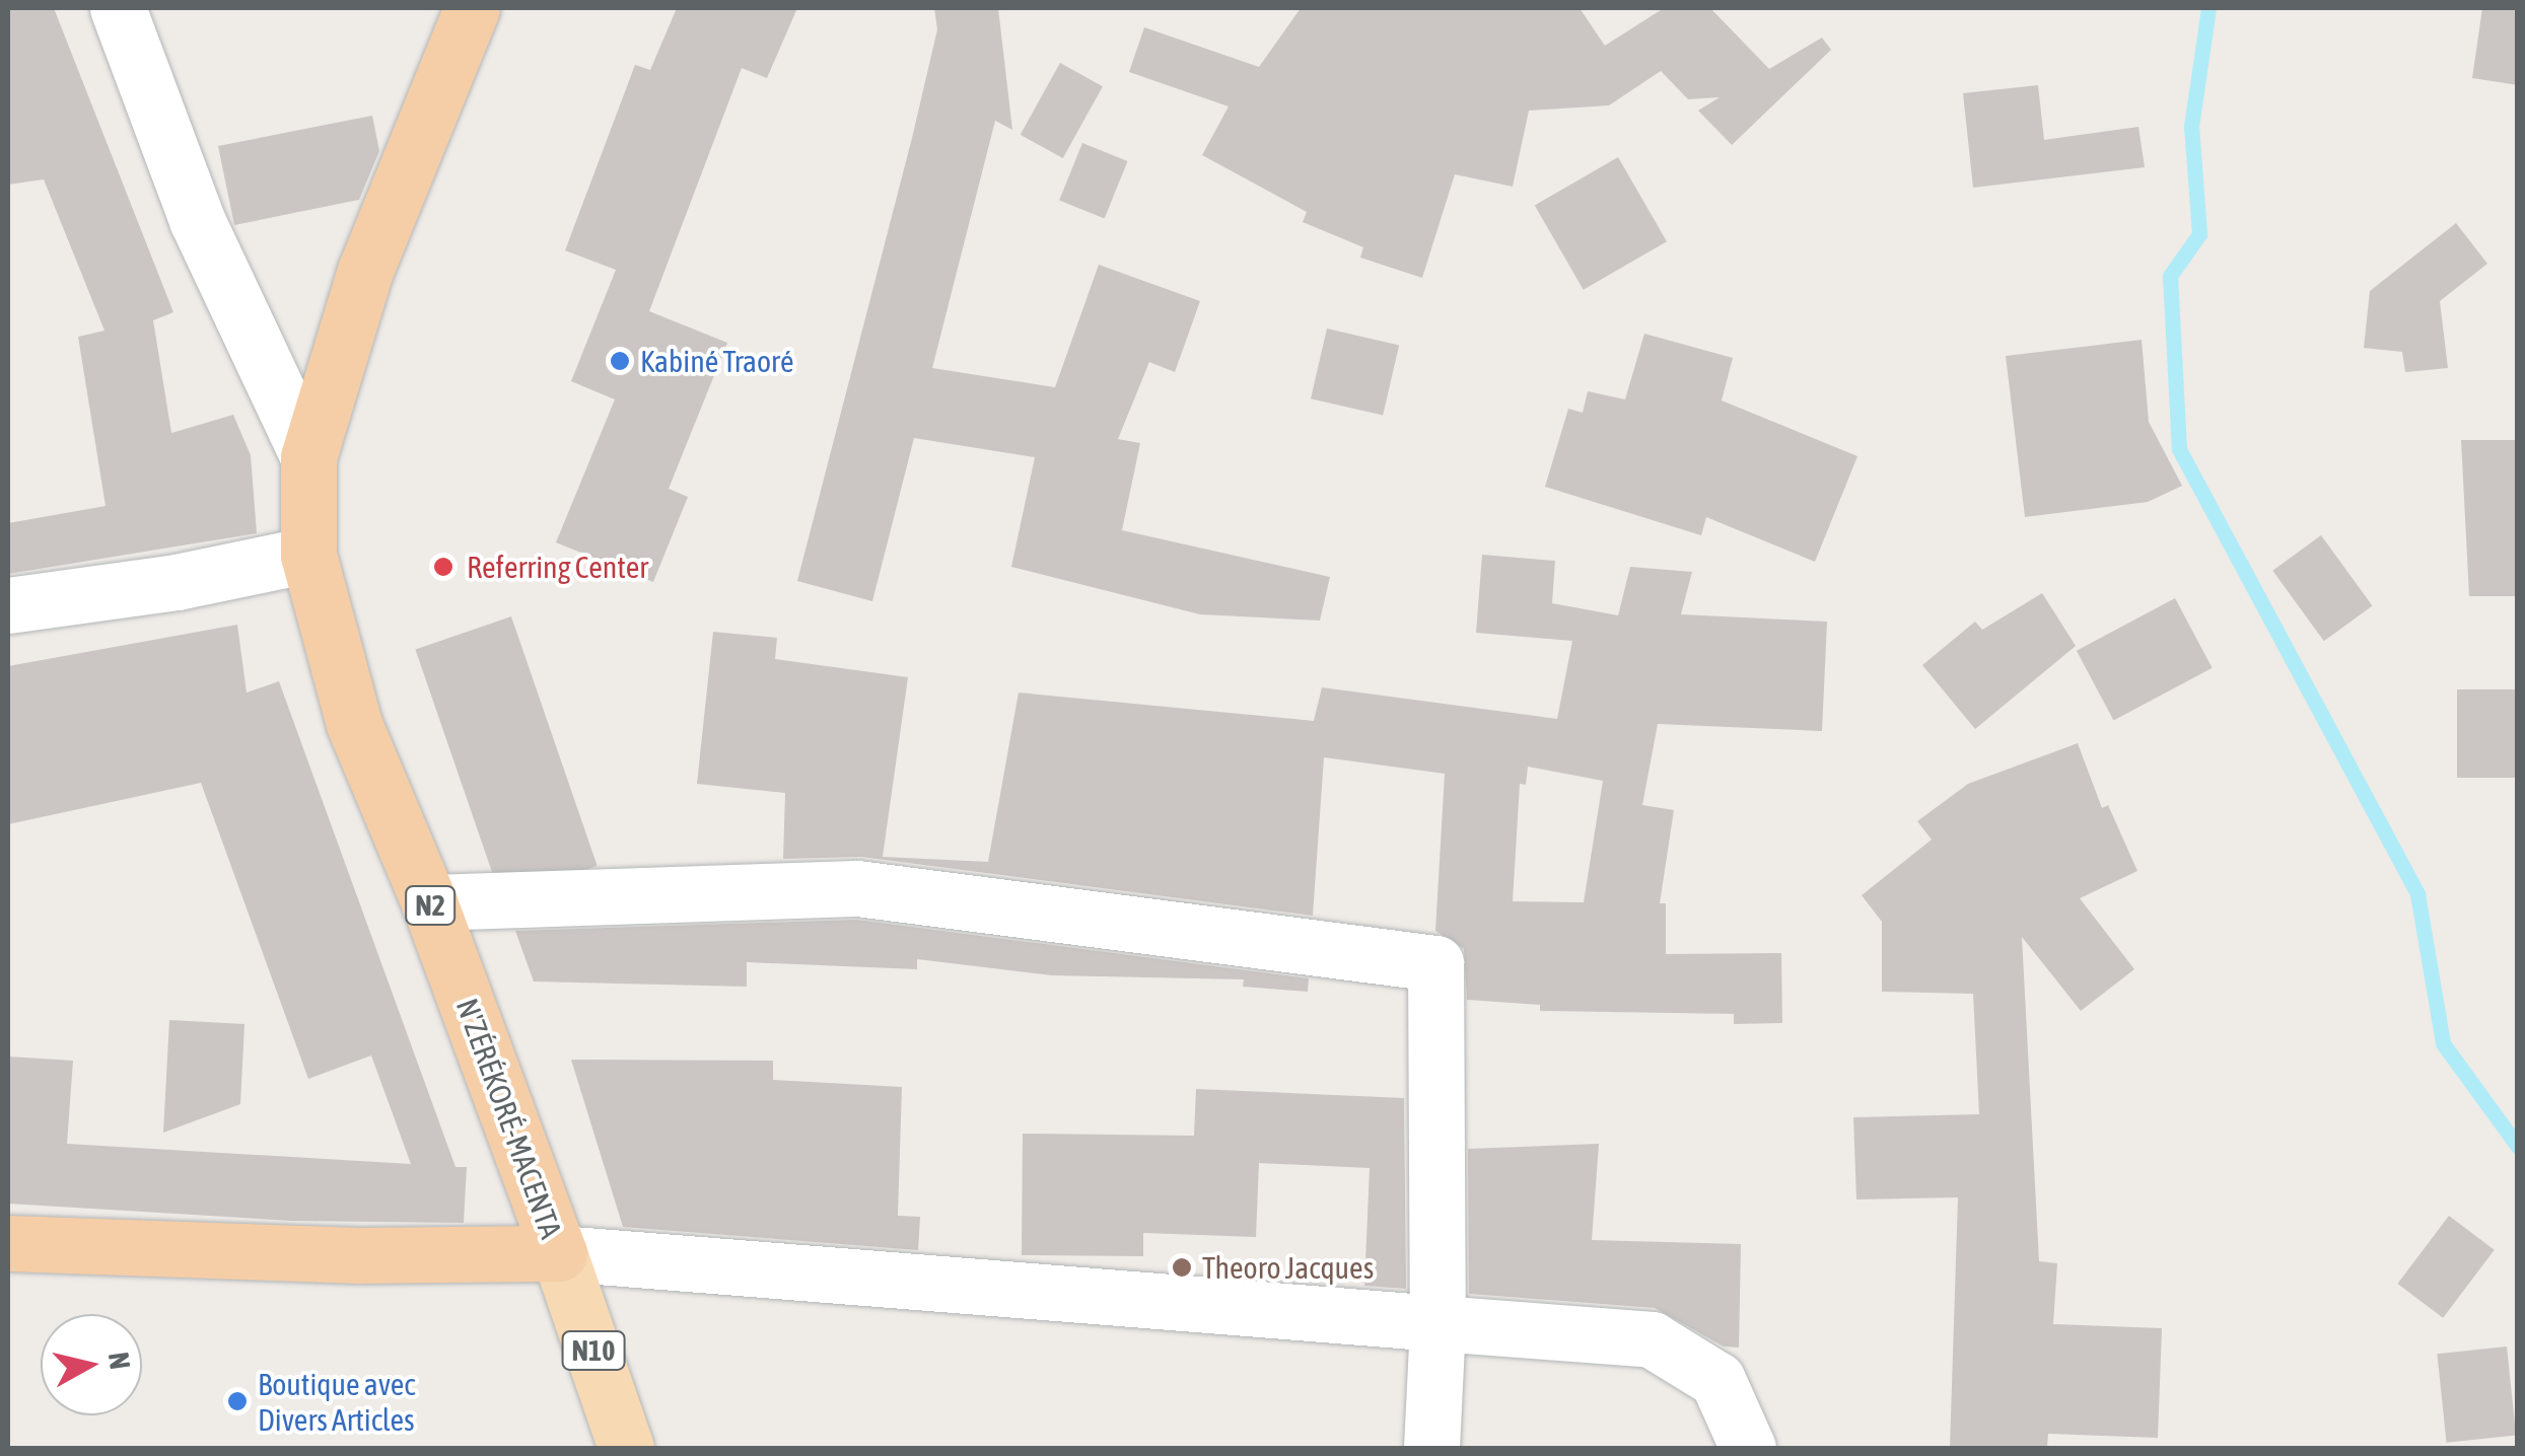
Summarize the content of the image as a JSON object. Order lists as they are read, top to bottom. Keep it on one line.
{"streets":{"highway":["N2","N'ZÉRÉKORÉ-MACENTA"],"main road":["N10"]},"crossings":[["N2","N'ZÉRÉKORÉ-MACENTA"],["N'ZÉRÉKORÉ-MACENTA","N10"]],"places":["Kabiné Traoré","Referring Center","Theoro Jacques","Boutique avec Divers Articles"],"north":"right"}
